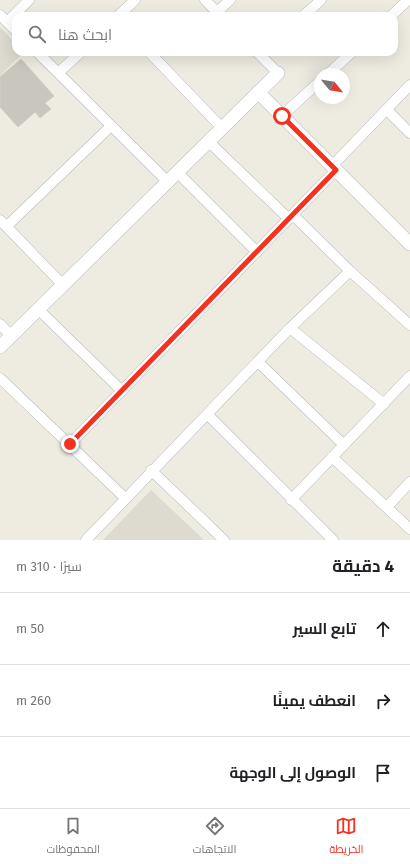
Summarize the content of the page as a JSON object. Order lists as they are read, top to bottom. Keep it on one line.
{"north":"bottom right","page":{"search":"ابحث هنا","heading":["4 دقيقة","سيرًا · 310 m"],"list":[["تابع السير","50 m"],["انعطف يمينًا","260 m"],"الوصول إلى الوجهة"],"nav":["الخريطة","الاتجاهات","المحفوظات"]}}
